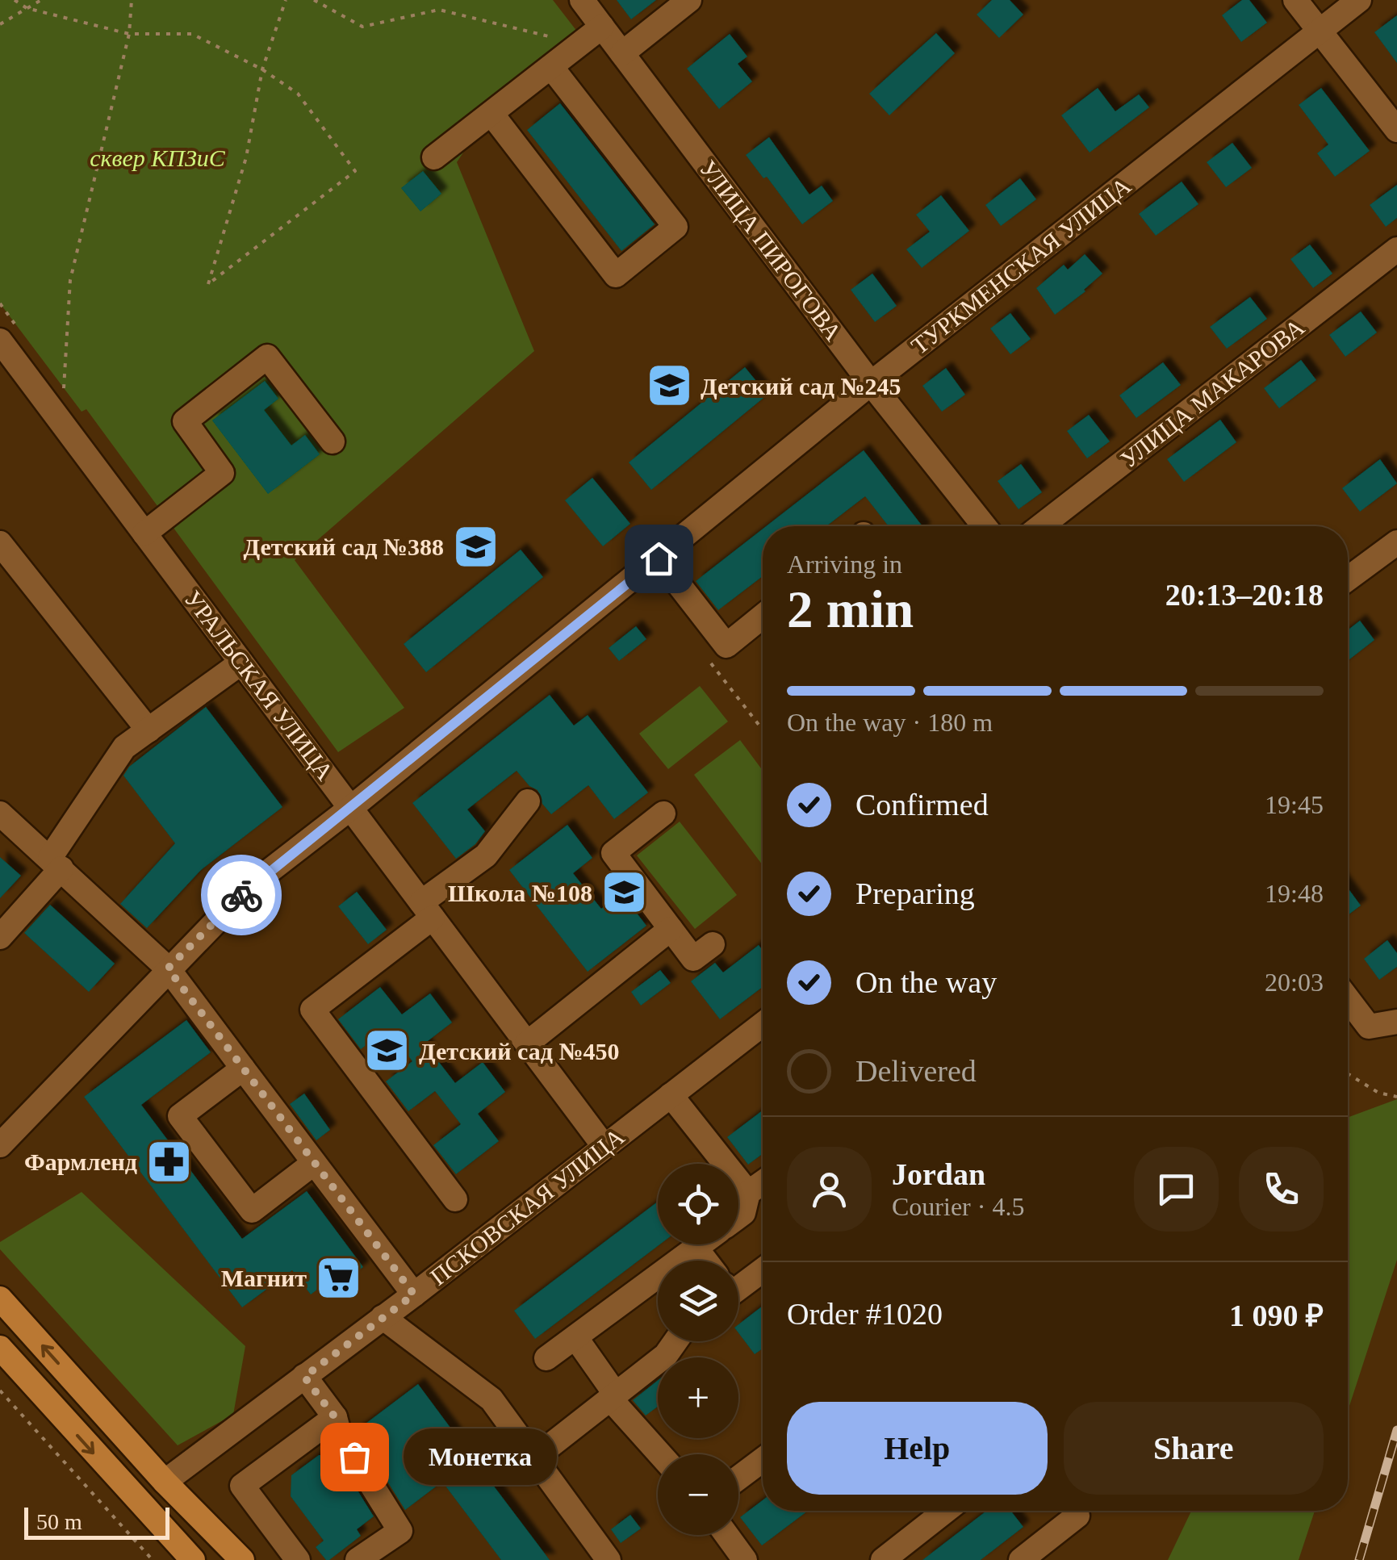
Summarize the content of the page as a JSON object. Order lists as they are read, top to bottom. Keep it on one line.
{"streets":{"street":["УЛИЦА ПИРОГОВА","ТУРКМЕНСКАЯ УЛИЦА","УЛИЦА МАКАРОВА","УРАЛЬСКАЯ УЛИЦА","ПСКОВСКАЯ УЛИЦА"]},"crossings":[["УЛИЦА ПИРОГОВА","ТУРКМЕНСКАЯ УЛИЦА"],["ТУРКМЕНСКАЯ УЛИЦА","УРАЛЬСКАЯ УЛИЦА"],["УРАЛЬСКАЯ УЛИЦА","ПСКОВСКАЯ УЛИЦА"]],"parks":["сквер КПЗиС"],"places":{"school or university":["Детский сад №245","Детский сад №388","Школа №108","Детский сад №450"],"pharmacy":["Фармленд"],"supermarket":["Магнит"],"other":["Монетка"]},"scale_bar":"50 m","page":{"heading":["2 min","Arriving in","20:13–20:18"],"panel":["Jordan","Courier · 4.5","Order #1020","1 090 ₽"],"bar":"On the way · 180 m","list":[["Confirmed","19:45"],["Preparing","19:48"],["On the way","20:03"],"Delivered"],"map_buttons":["+","−"],"buttons":["Help","Share"],"bubble":"Монетка","scale":"50 m"}}
